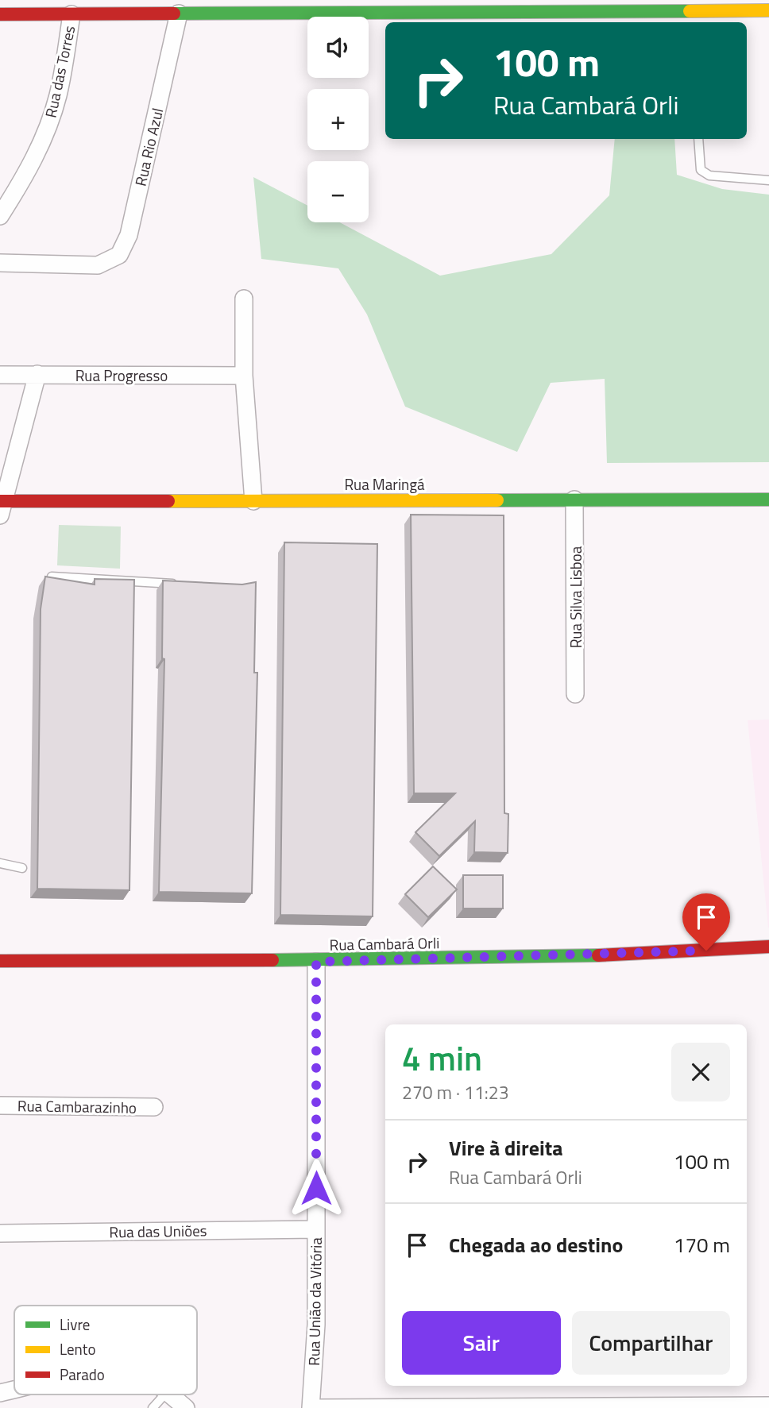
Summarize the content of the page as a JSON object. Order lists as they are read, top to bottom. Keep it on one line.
{"streets":{"street":["Rua das Torres","Rua Rio Azul","Rua Progresso","Rua Maringá","Rua Silva Lisboa","Rua Cambará Orli","Rua Cambarazinho","Rua das Uniões","Rua União da Vitória"]},"crossings":[["Rua Maringá","Rua Silva Lisboa"],["Rua Cambará Orli","Rua União da Vitória"],["Rua das Uniões","Rua União da Vitória"]],"legend":["Livre","Lento","Parado"],"page":{"map_buttons":["+","−"],"turn":["100 m","Rua Cambará Orli"],"heading":["4 min","270 m · 11:23"],"list":[{"name":"Vire à direita","note":"Rua Cambará Orli","value":"100 m"},{"name":"Chegada ao destino","value":"170 m"}],"buttons":["Sair","Compartilhar"]}}
